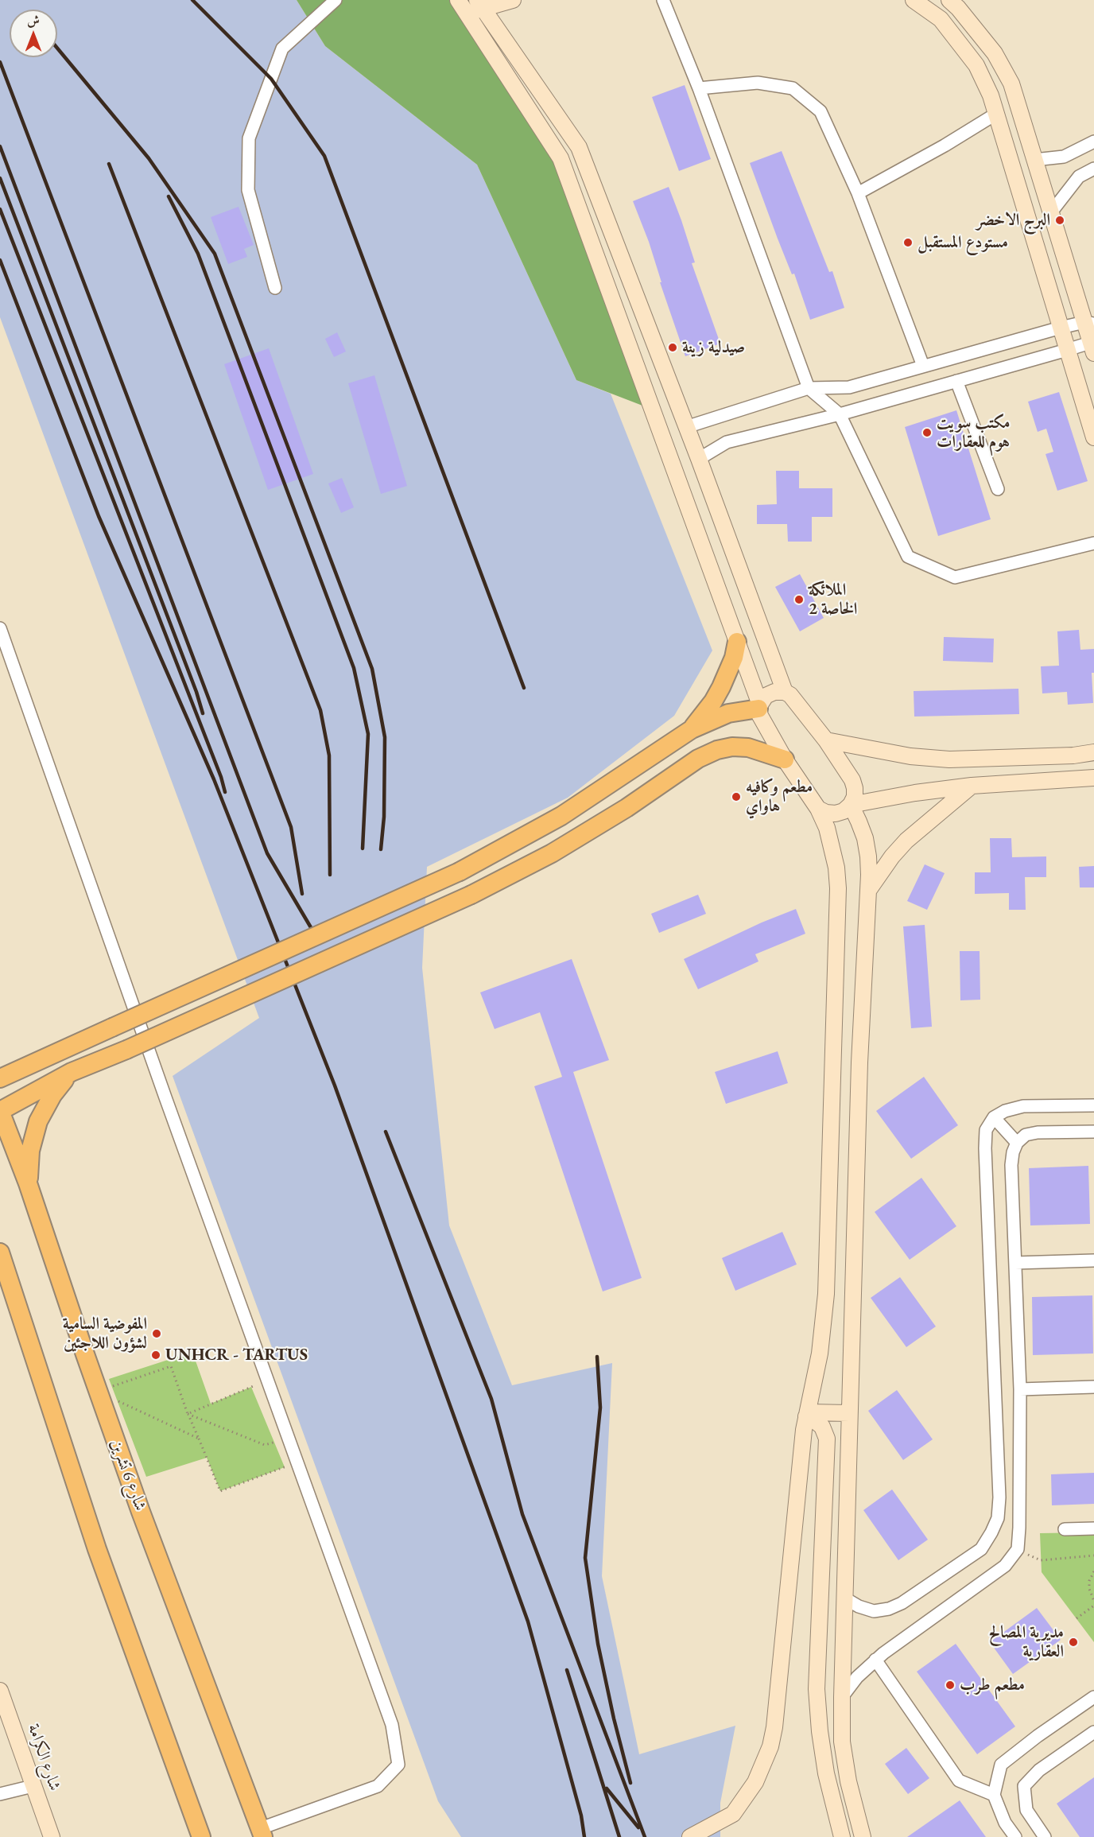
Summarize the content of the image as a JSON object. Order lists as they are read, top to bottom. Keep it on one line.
{"streets":{"main road":["شارع 6 تشرين"],"street":["شارع الكرامة"]},"places":["البرج الاخضر","مستودع المستقبل","صيدلية زينة","مكتب سويت هوم للعقارات","الملائكة الخاصة 2","مطعم وكافيه هاواي","المفوضية السامية لشؤون اللاجئين","UNHCR - TARTUS","مديرية المصالح العقارية","مطعم طرب"],"north":"top"}
